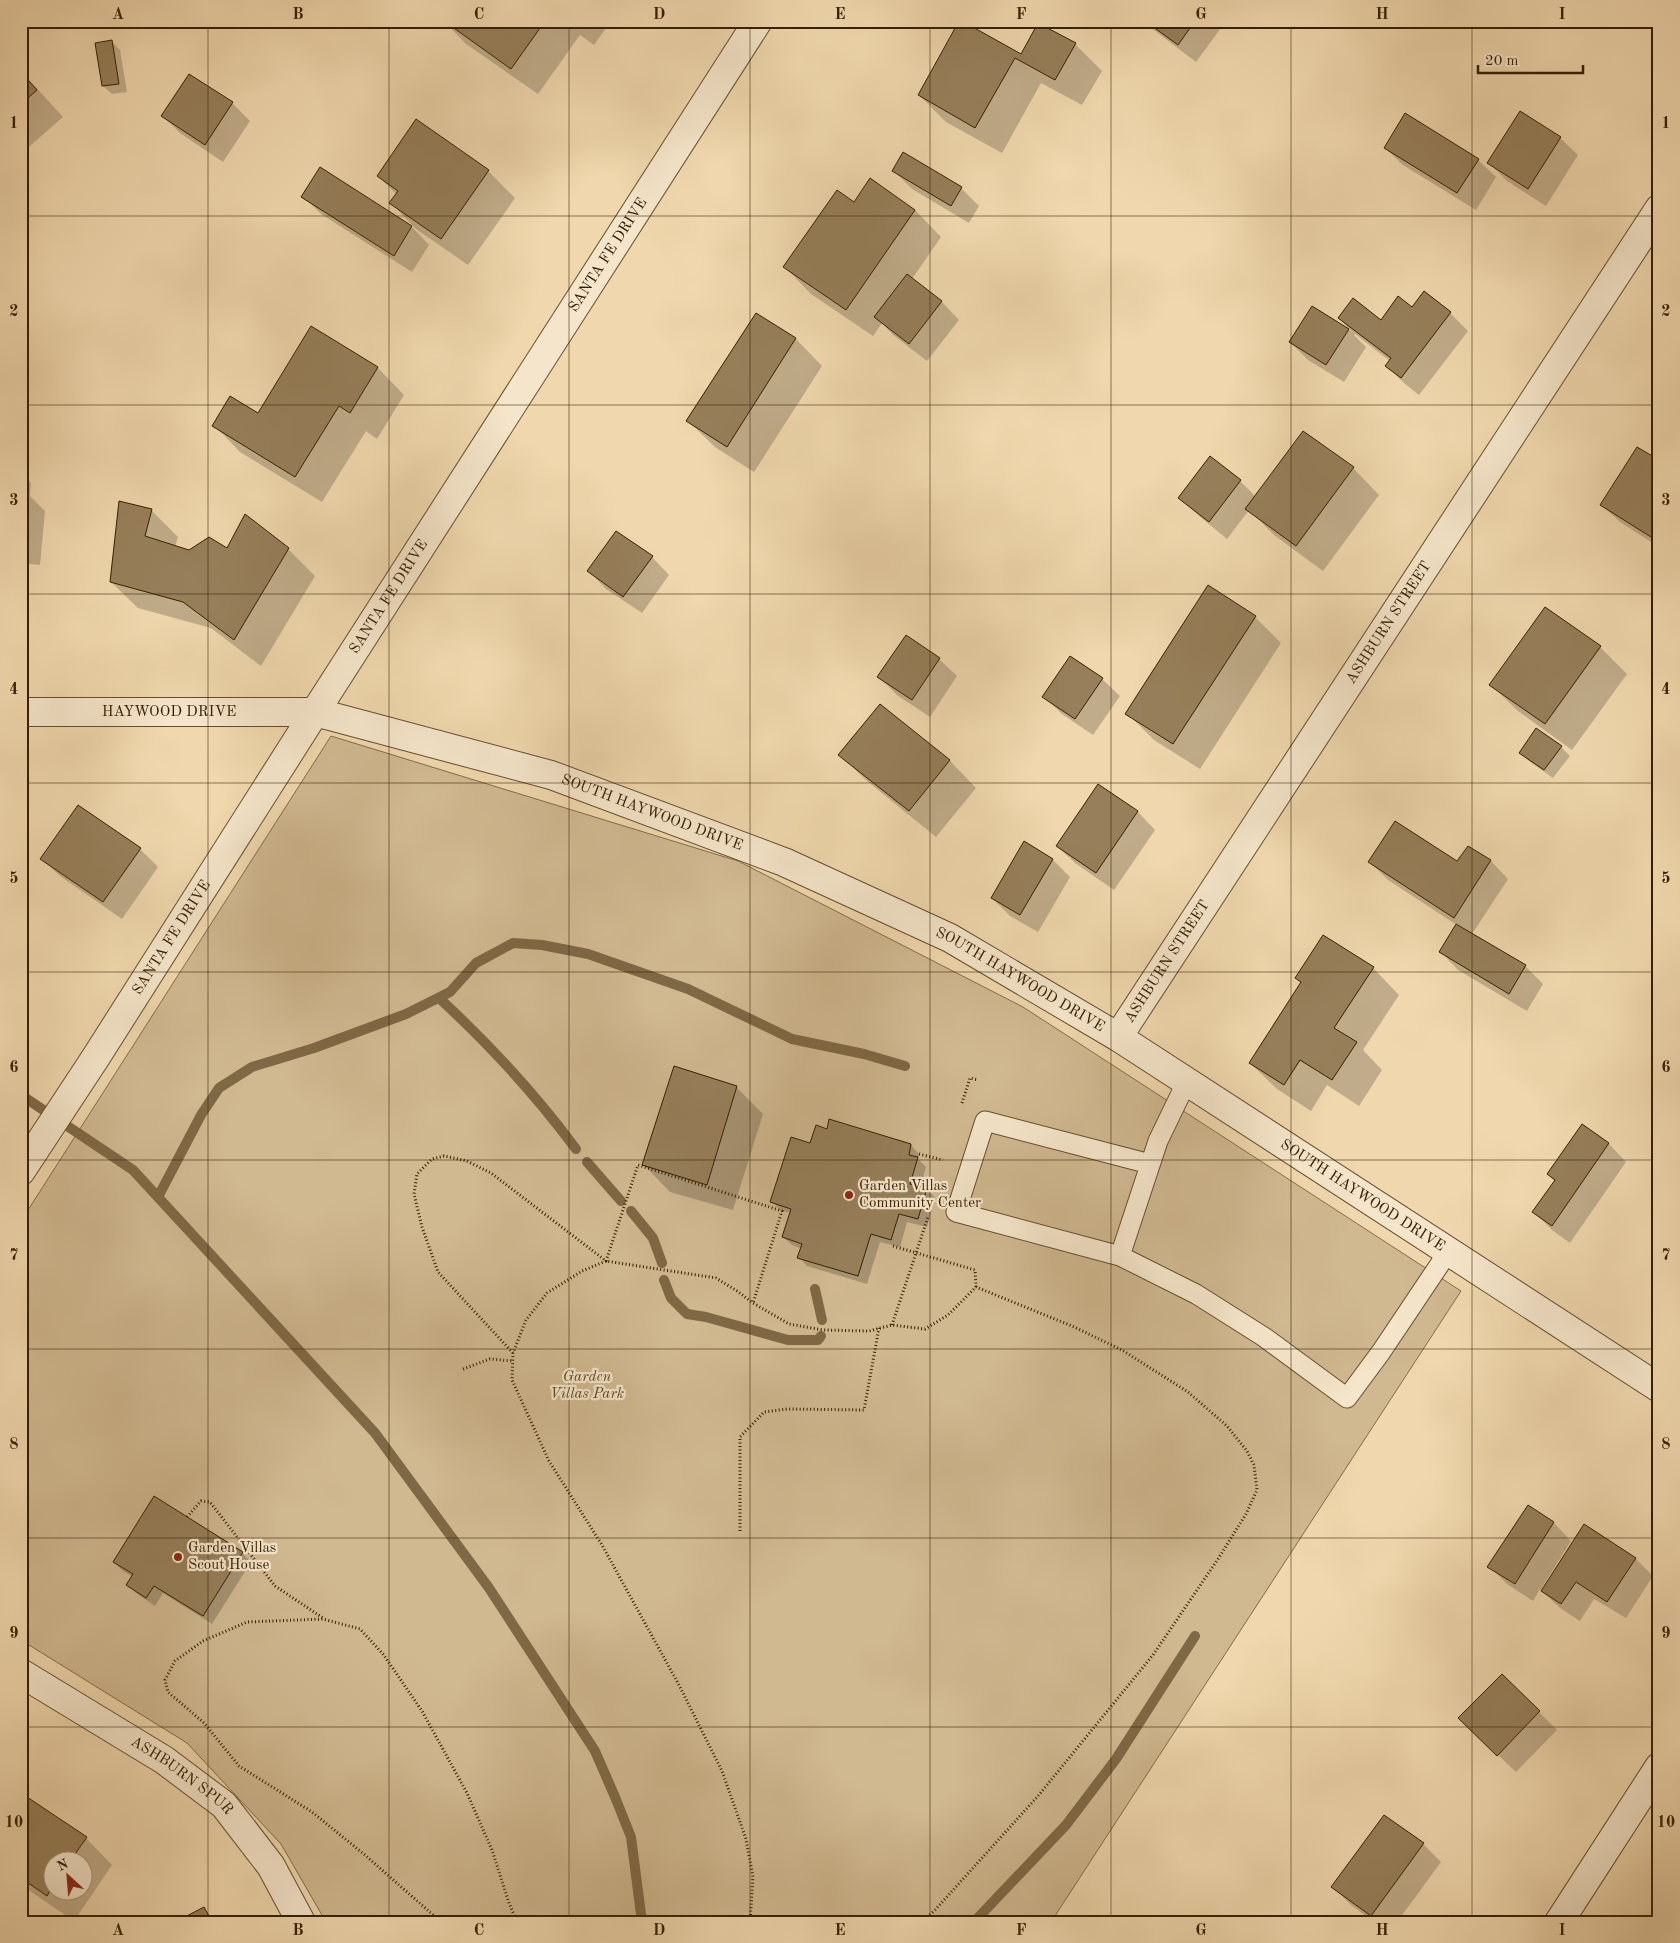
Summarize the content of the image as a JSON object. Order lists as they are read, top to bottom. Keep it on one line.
{"streets":{"street":["SANTA FE DRIVE","ASHBURN STREET","HAYWOOD DRIVE","SOUTH HAYWOOD DRIVE","ASHBURN SPUR"]},"crossings":[["SANTA FE DRIVE","HAYWOOD DRIVE"],["SANTA FE DRIVE","SOUTH HAYWOOD DRIVE"],["ASHBURN STREET","SOUTH HAYWOOD DRIVE"],["HAYWOOD DRIVE","SOUTH HAYWOOD DRIVE"]],"parks":["Garden Villas Park"],"places":["Garden Villas Community Center","Garden Villas Scout House"],"scale_bar":"20 m","north":"top left","grid":{"columns":["A","B","C","D","E","F","G","H","I"],"rows":["1","2","3","4","5","6","7","8","9","10"]}}
